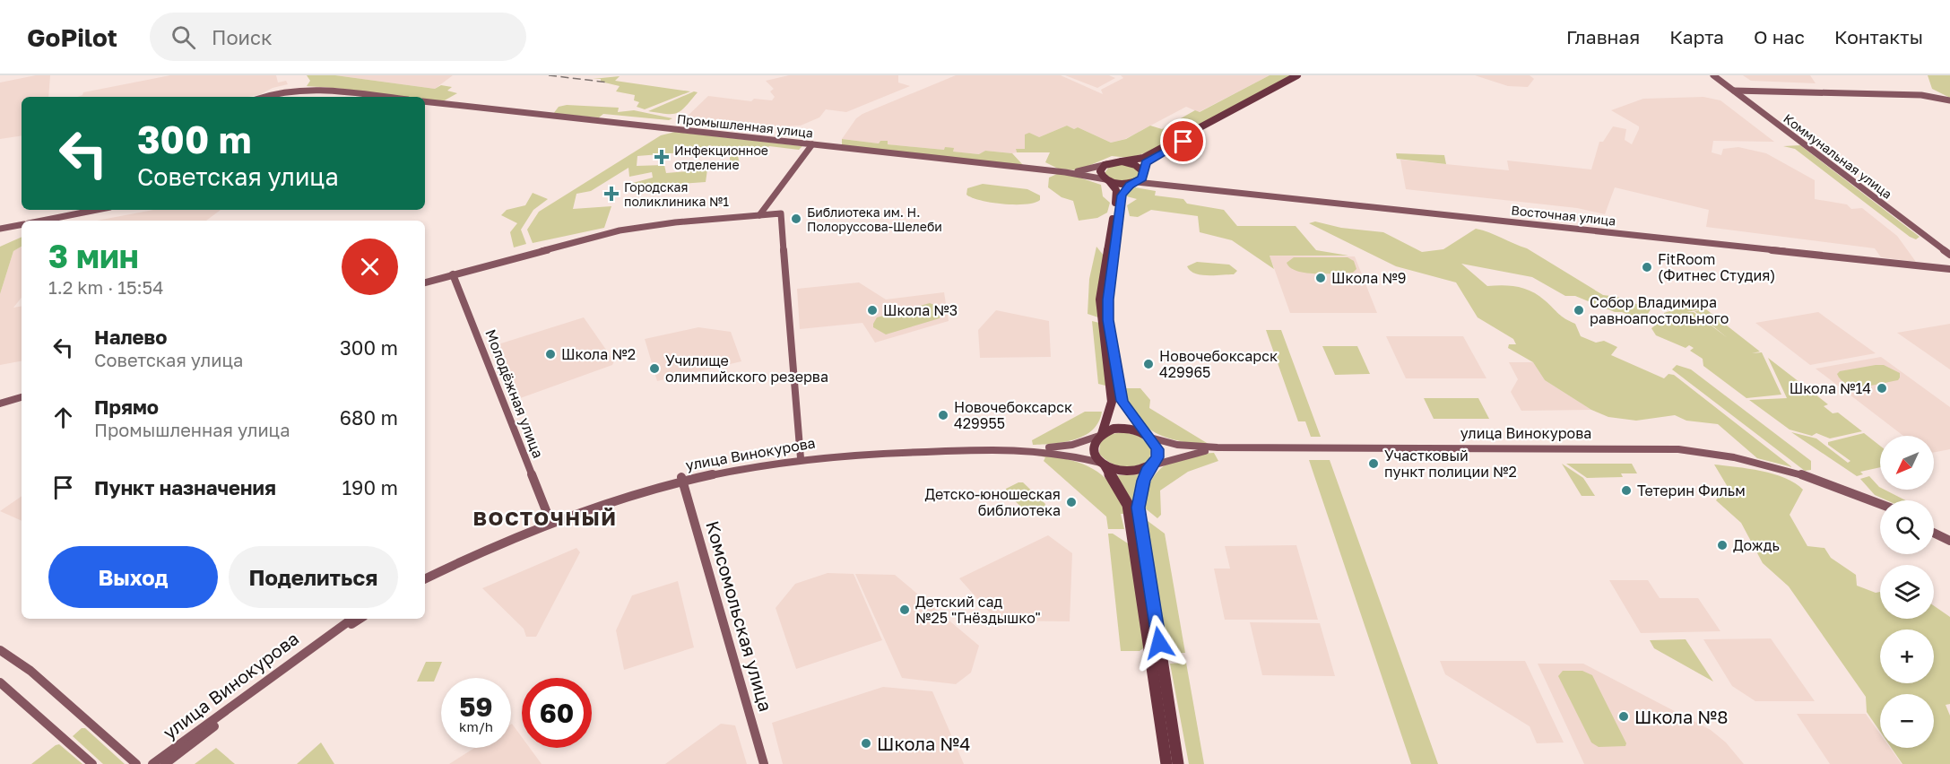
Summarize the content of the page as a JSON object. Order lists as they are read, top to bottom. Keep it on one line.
{"streets":{"main road":["Промышленная улица","Коммунальная улица","Восточная улица","Молодёжная улица","улица Винокурова","Комсомольская улица"]},"crossings":[["Молодёжная улица","улица Винокурова"],["улица Винокурова","Комсомольская улица"]],"districts":["ВОСТОЧНЫЙ"],"places":{"health":["Инфекционное отделение","Городская поликлиника №1"],"other":["Библиотека им. Н. Полоруссова-Шелеби","FitRoom (Фитнес Студия)","Школа №9","Школа №3","Собор Владимира равноапостольного","Школа №2","Новочебоксарск 429965","Училище олимпийского резерва","Школа №14","Новочебоксарск 429955","Участковый пункт полиции №2","Тетерин Фильм","Детско-юношеская библиотека","Дождь","Детский сад №25 \"Гнёздышко\"","Школа №8","Школа №4"]},"north":"bottom left","page":{"header":"GoPilot","search":"Поиск","nav":["Главная","Карта","О нас","Контакты"],"turn":["300 m","Советская улица"],"heading":["3 мин","1.2 km · 15:54"],"list":[{"name":"Налево","note":"Советская улица","value":"300 m"},{"name":"Прямо","note":"Промышленная улица","value":"680 m"},{"name":"Пункт назначения","value":"190 m"}],"map_buttons":["+","−"],"buttons":["Выход","Поделиться"],"speed":"59 km/h","limit":"60"}}
